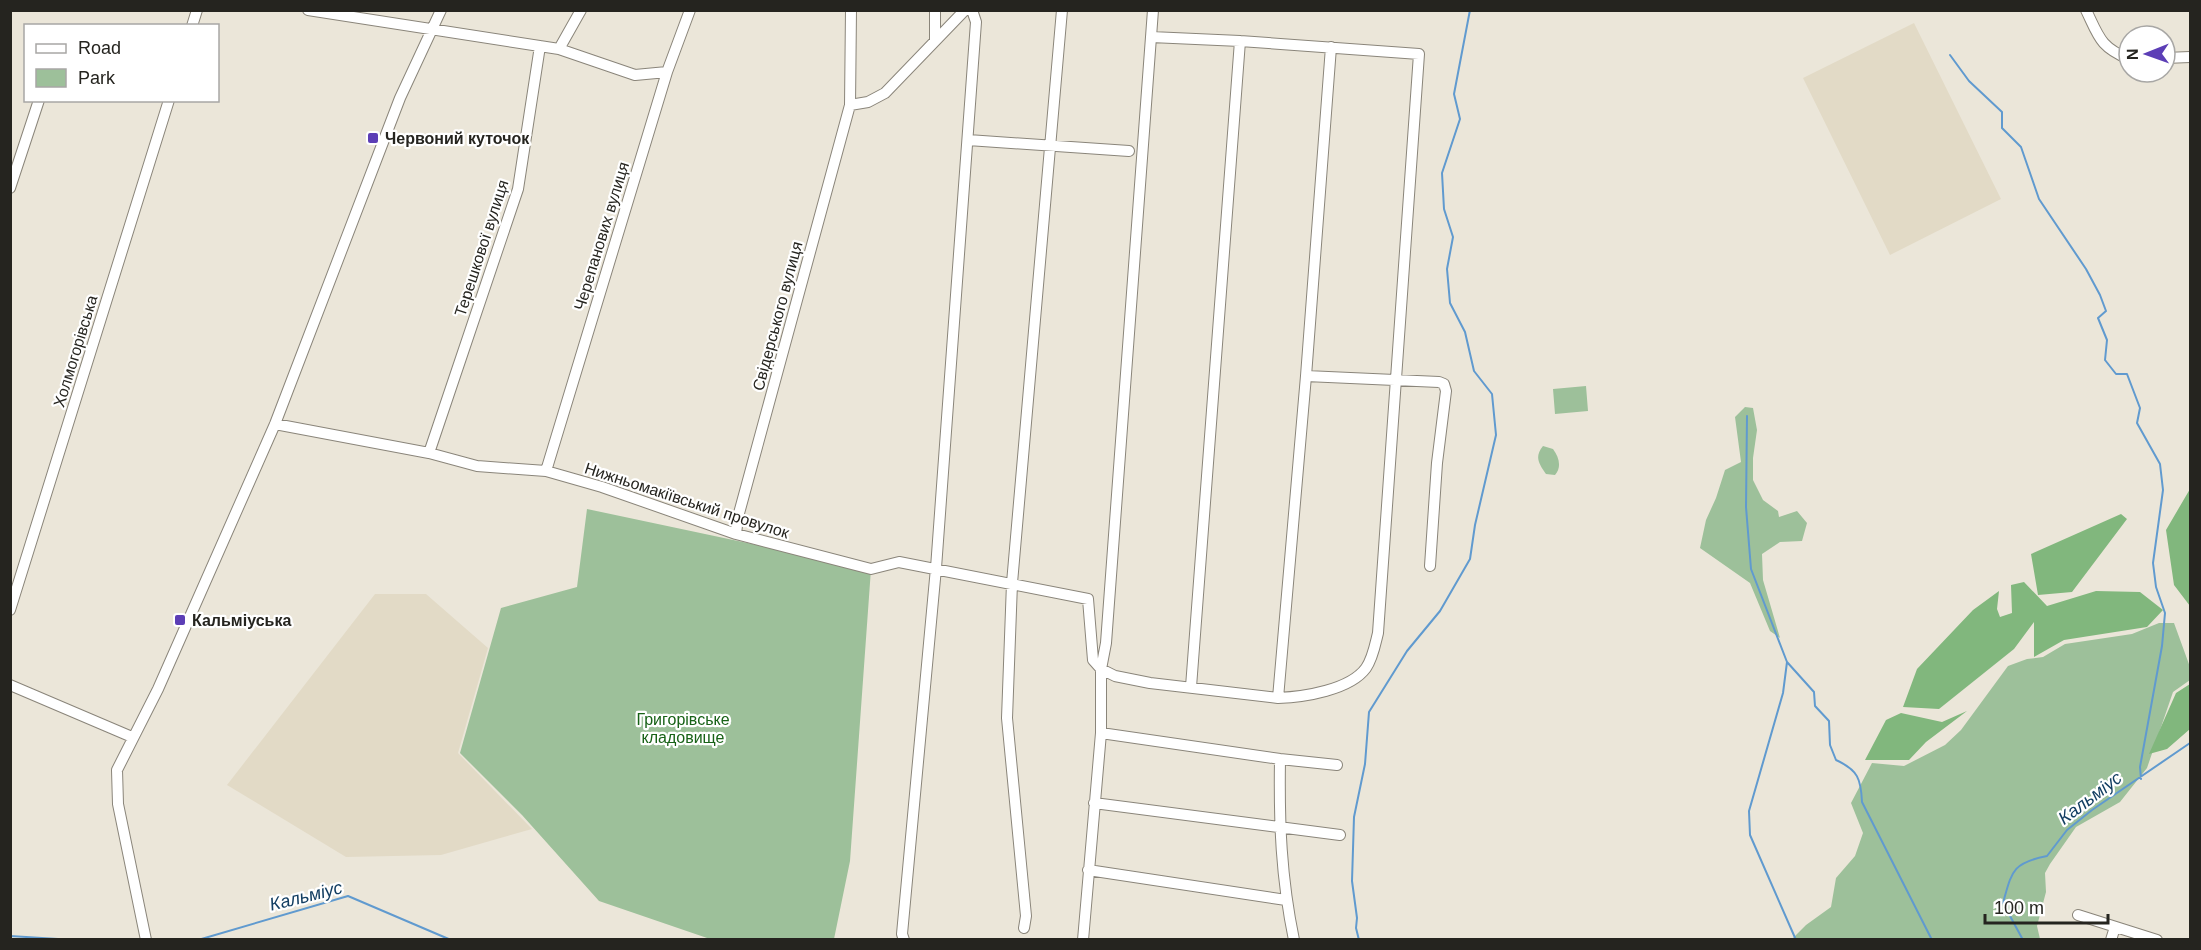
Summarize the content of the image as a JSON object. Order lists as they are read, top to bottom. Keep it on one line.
{"streets":{"street":["Черепанових вулиця","Терешкової вулиця","Свiдерського вулиця","Холмогорівська","Нижньомакіївський провулок"]},"crossings":[["Черепанових вулиця","Нижньомакіївський провулок"],["Терешкової вулиця","Нижньомакіївський провулок"],["Свiдерського вулиця","Нижньомакіївський провулок"]],"water":["Кальміус"],"parks":["Григорівське кладовище"],"places":{"transit":["Червоний куточок","Кальміуська"]},"legend":["Road","Park"],"scale_bar":"100 m","north":"left"}
